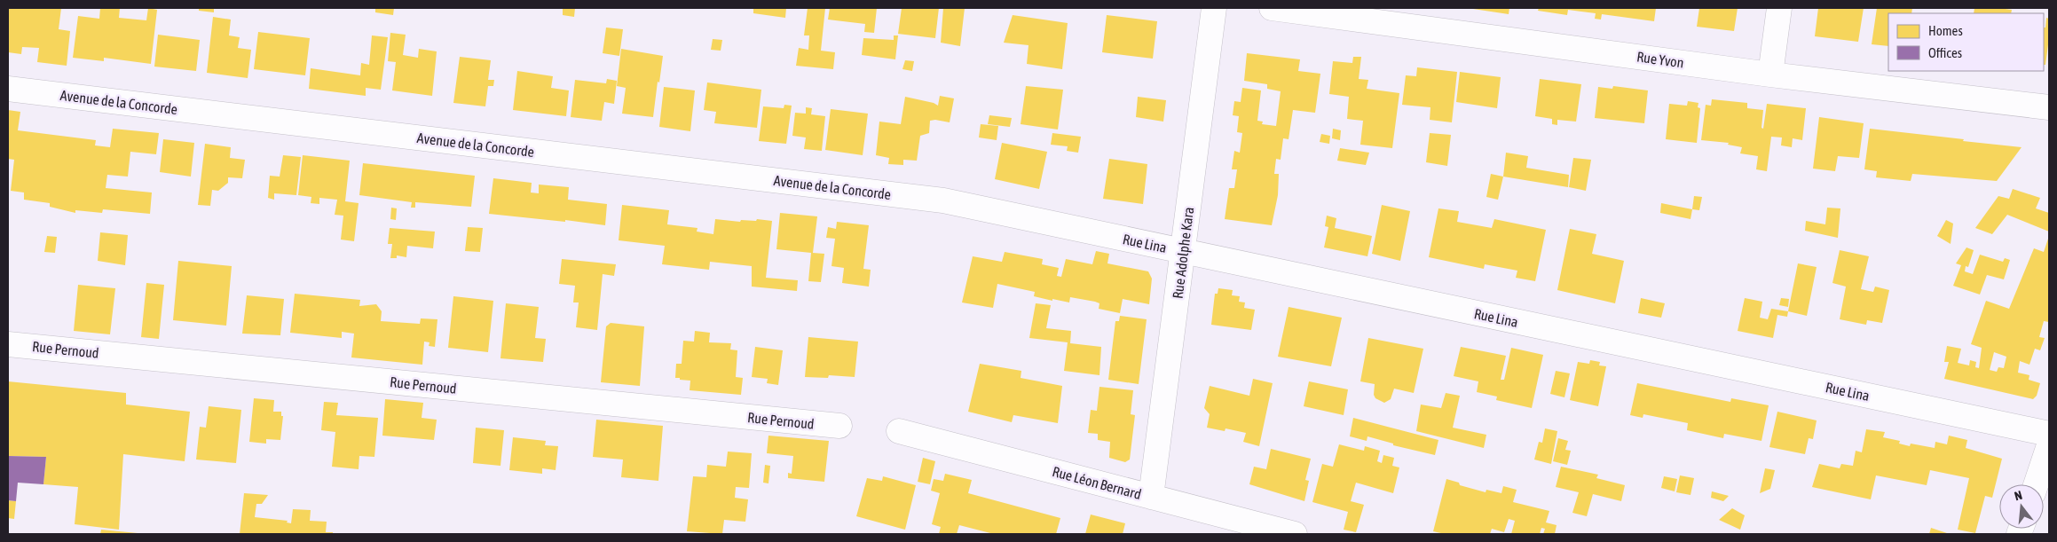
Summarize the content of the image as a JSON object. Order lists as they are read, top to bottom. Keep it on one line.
{"streets":{"street":["Rue Yvon","Avenue de la Concorde","Rue Lina","Rue Adolphe Kara","Rue Pernoud","Rue Léon Bernard"]},"crossings":[["Avenue de la Concorde","Rue Lina"],["Rue Lina","Rue Adolphe Kara"],["Rue Adolphe Kara","Rue Léon Bernard"]],"legend":["Homes","Offices"],"north":"top"}
